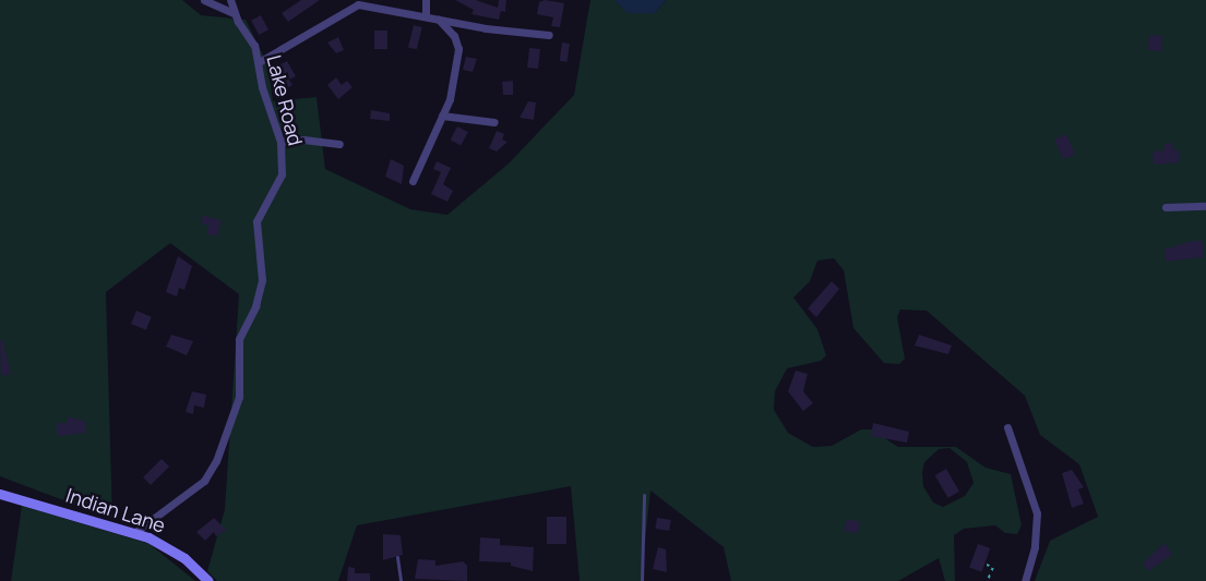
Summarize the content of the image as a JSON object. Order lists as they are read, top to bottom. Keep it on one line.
{"streets":{"street":["Lake Road","Indian Lane"]},"crossings":[["Lake Road","Indian Lane"]]}
